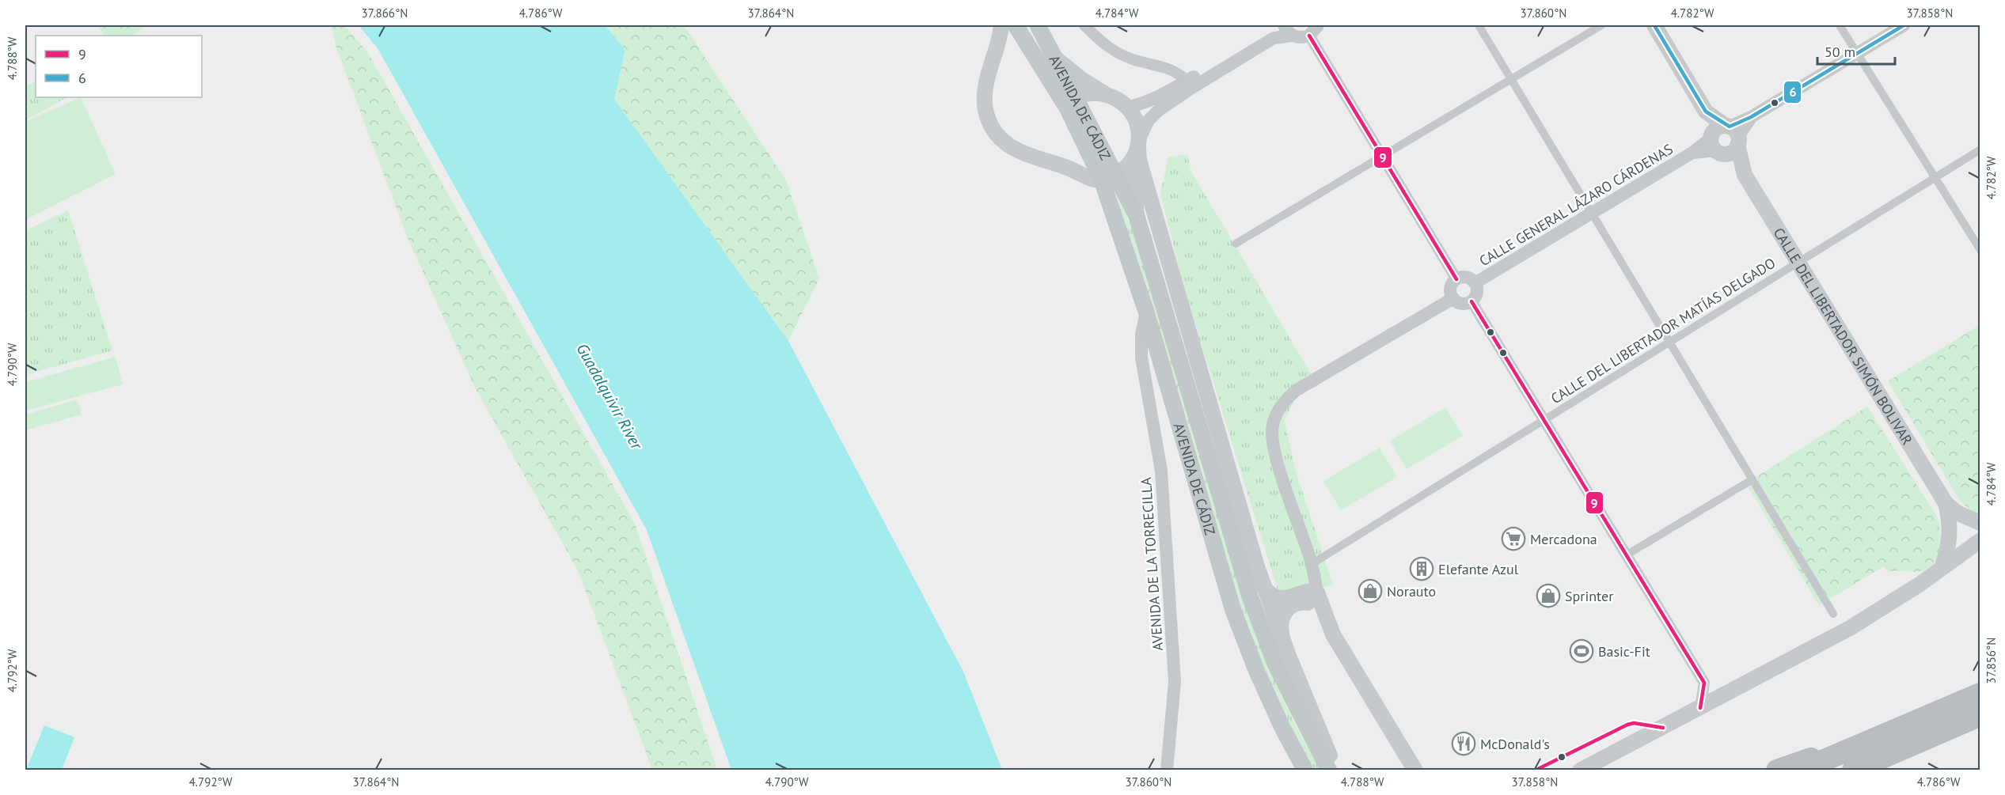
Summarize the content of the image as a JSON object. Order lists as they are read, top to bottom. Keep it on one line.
{"streets":{"main road":["AVENIDA DE CÁDIZ","CALLE DEL LIBERTADOR SIMÓN BOLIVAR"],"street":["CALLE GENERAL LÁZARO CÁRDENAS","CALLE DEL LIBERTADOR MATÍAS DELGADO","AVENIDA DE LA TORRECILLA"]},"crossings":[["AVENIDA DE CÁDIZ","AVENIDA DE LA TORRECILLA"],["CALLE GENERAL LÁZARO CÁRDENAS","CALLE DEL LIBERTADOR SIMÓN BOLIVAR"],["CALLE DEL LIBERTADOR MATÍAS DELGADO","CALLE DEL LIBERTADOR SIMÓN BOLIVAR"]],"water":["Guadalquivir River"],"places":{"supermarket":["Mercadona"],"building":["Elefante Azul"],"shop":["Norauto","Sprinter"],"sports":["Basic-Fit"],"restaurant":["McDonald's"]},"lines":["transit line 6","transit line 9"],"legend":["9","6"],"scale_bar":"50 m","coordinates":["37.866°N","4.786°W","37.864°N","4.784°W","37.860°N","4.782°W","37.858°N","4.788°W","4.790°W","37.856°N","4.792°W"]}
